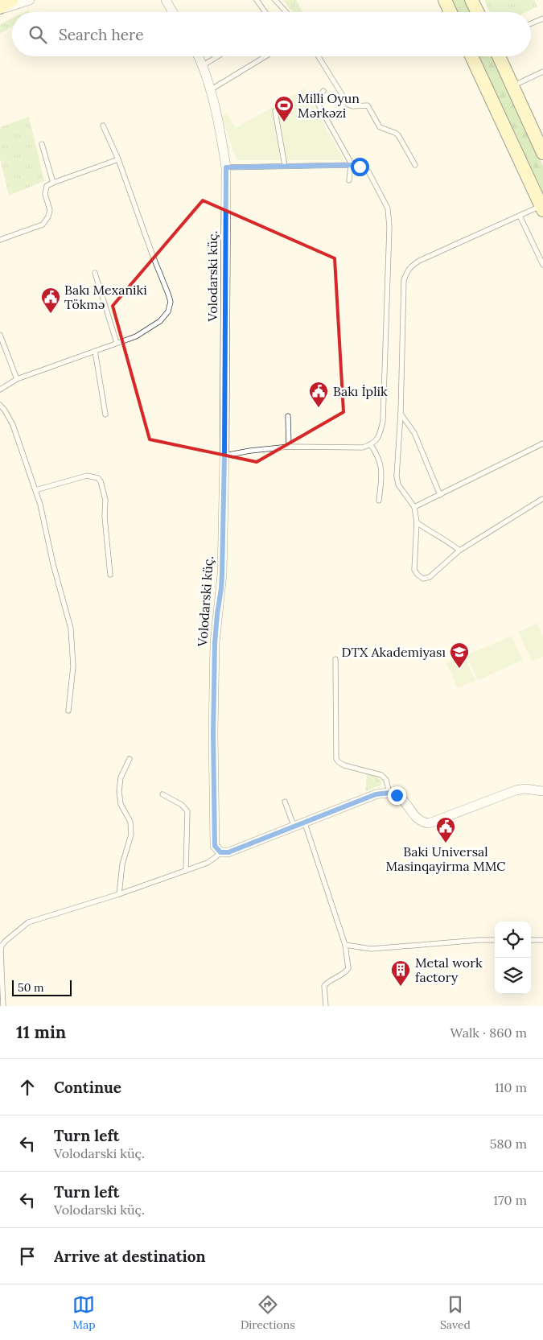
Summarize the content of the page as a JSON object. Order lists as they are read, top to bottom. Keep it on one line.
{"streets":{"street":["Volodarski küç."]},"places":{"sports":["Milli Oyun Mərkəzi"],"public building":["Bakı Mexaniki Tökmə","Bakı İplik","Baki Universal Masinqayirma MMC"],"school or university":["DTX Akademiyası"],"building":["Metal work factory"]},"scale_bar":"50 m","page":{"search":"Search here","scale":"50 m","heading":["11 min","Walk · 860 m"],"list":[["Continue","110 m"],["Turn left","Volodarski küç.","580 m"],["Turn left","Volodarski küç.","170 m"],"Arrive at destination"],"nav":["Map","Directions","Saved"]}}
